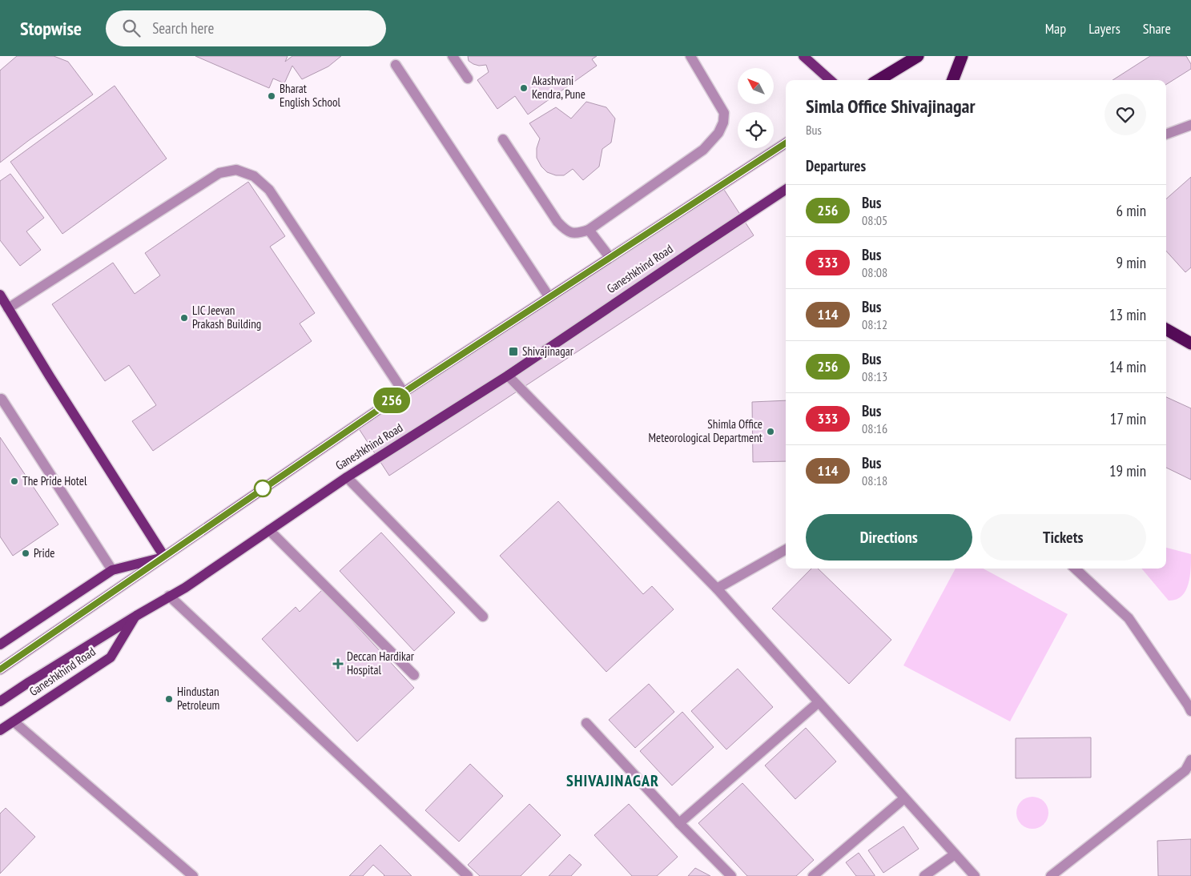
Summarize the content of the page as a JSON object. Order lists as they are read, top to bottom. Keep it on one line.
{"streets":{"main road":["Ganeshkhind Road"]},"districts":["SHIVAJINAGAR"],"places":{"other":["Akashvani Kendra, Pune","Bharat English School","LIC Jeevan Prakash Building","Shimla Office Meteorological Department","The Pride Hotel","Pride","Hindustan Petroleum"],"transit":["Shivajinagar"],"health":["Deccan Hardikar Hospital"]},"lines":["bus line 256"],"north":"top left","page":{"header":"Stopwise","search":"Search here","nav":["Map","Layers","Share"],"on_map":"256","heading":[["Simla Office Shivajinagar","Bus"],"Departures"],"list":[{"mark":"256","name":"Bus","note":"08:05","value":"6 min"},{"mark":"333","name":"Bus","note":"08:08","value":"9 min"},{"mark":"114","name":"Bus","note":"08:12","value":"13 min"},{"mark":"256","name":"Bus","note":"08:13","value":"14 min"},{"mark":"333","name":"Bus","note":"08:16","value":"17 min"},{"mark":"114","name":"Bus","note":"08:18","value":"19 min"}],"buttons":["Directions","Tickets"]}}
